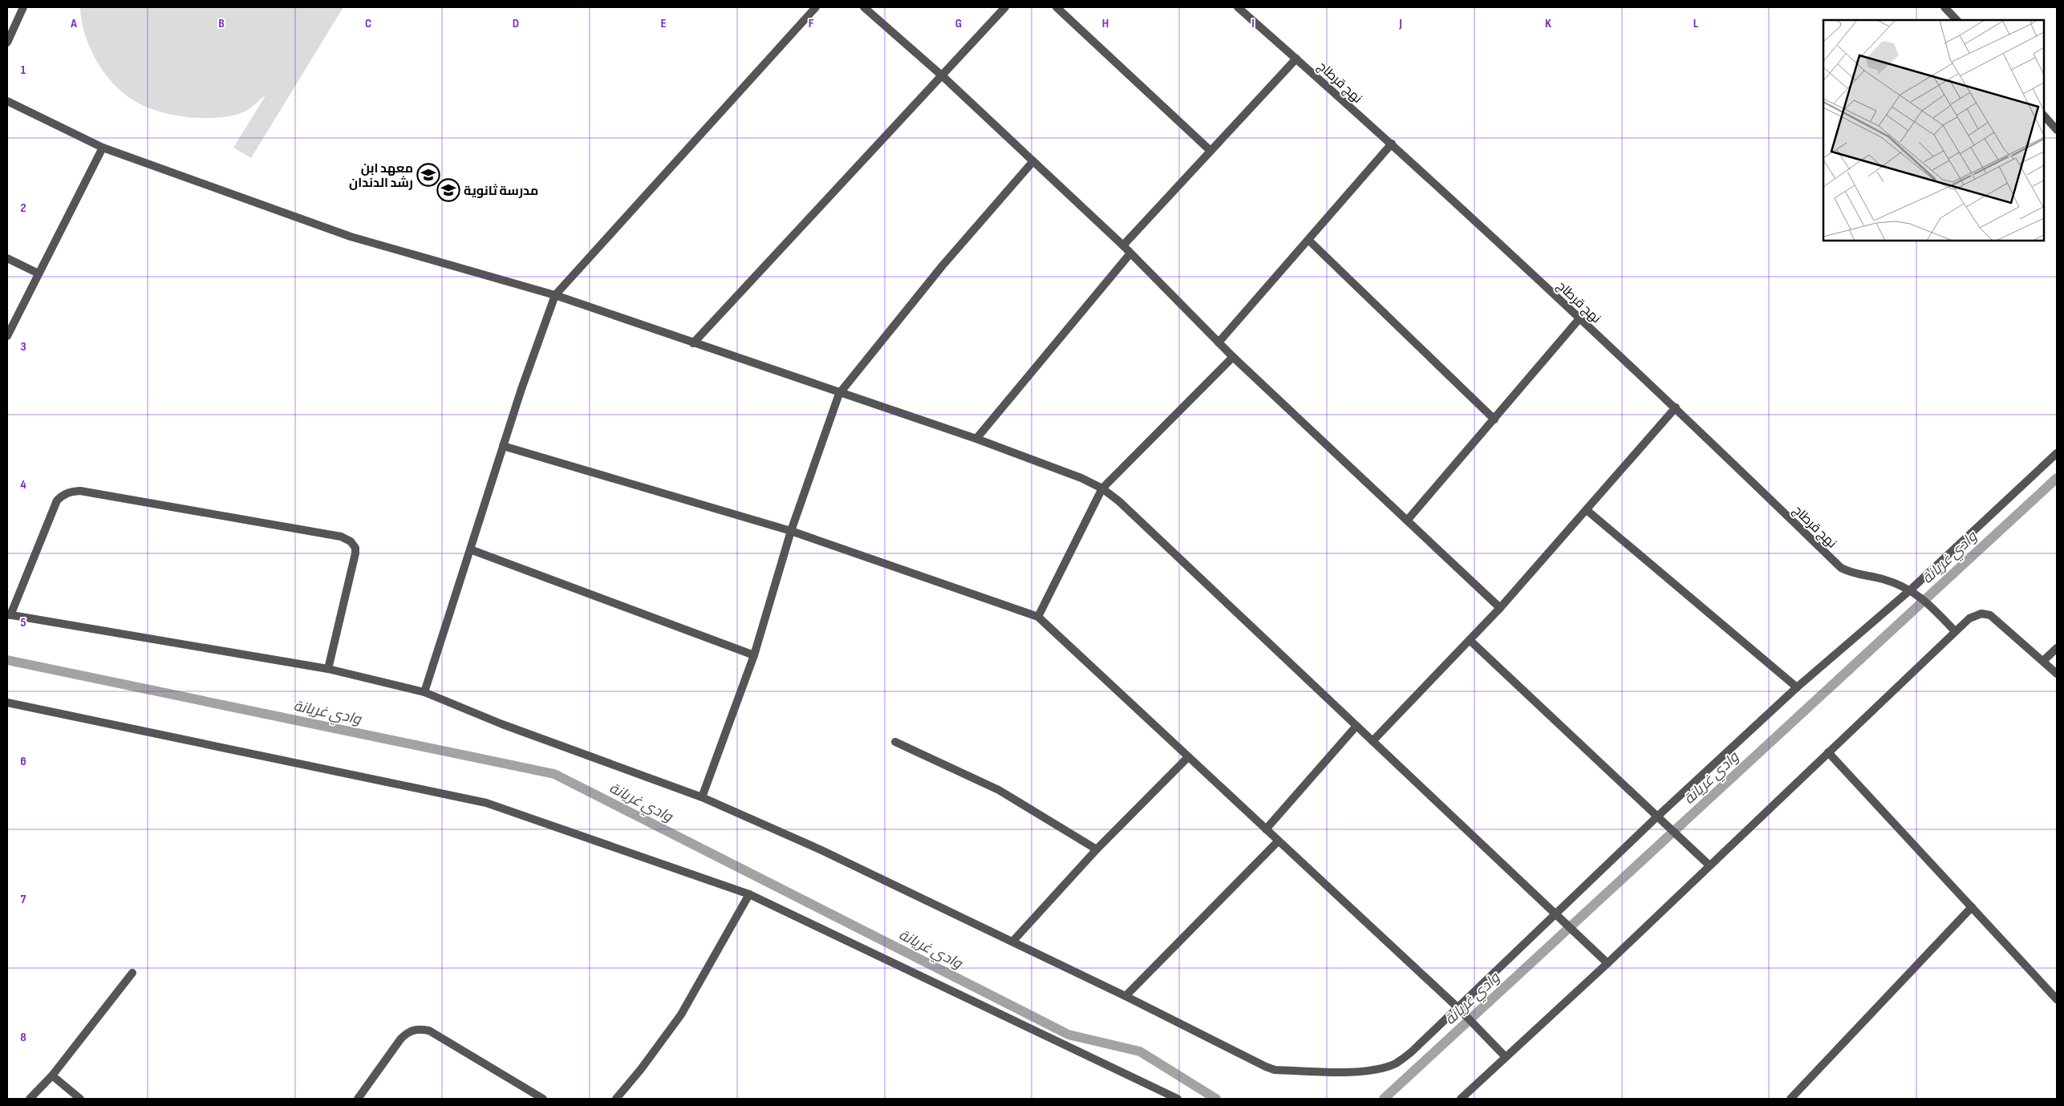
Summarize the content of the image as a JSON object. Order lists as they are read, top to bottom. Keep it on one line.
{"streets":{"street":["نهج قرطاج"]},"water":["وادي غريانة"],"places":{"school or university":["معهد ابن رشد الدندان","مدرسة ثانوية"]},"grid":{"columns":["A","B","C","D","E","F","G","H","I","J","K","L"],"rows":["1","2","3","4","5","6","7","8"]}}
